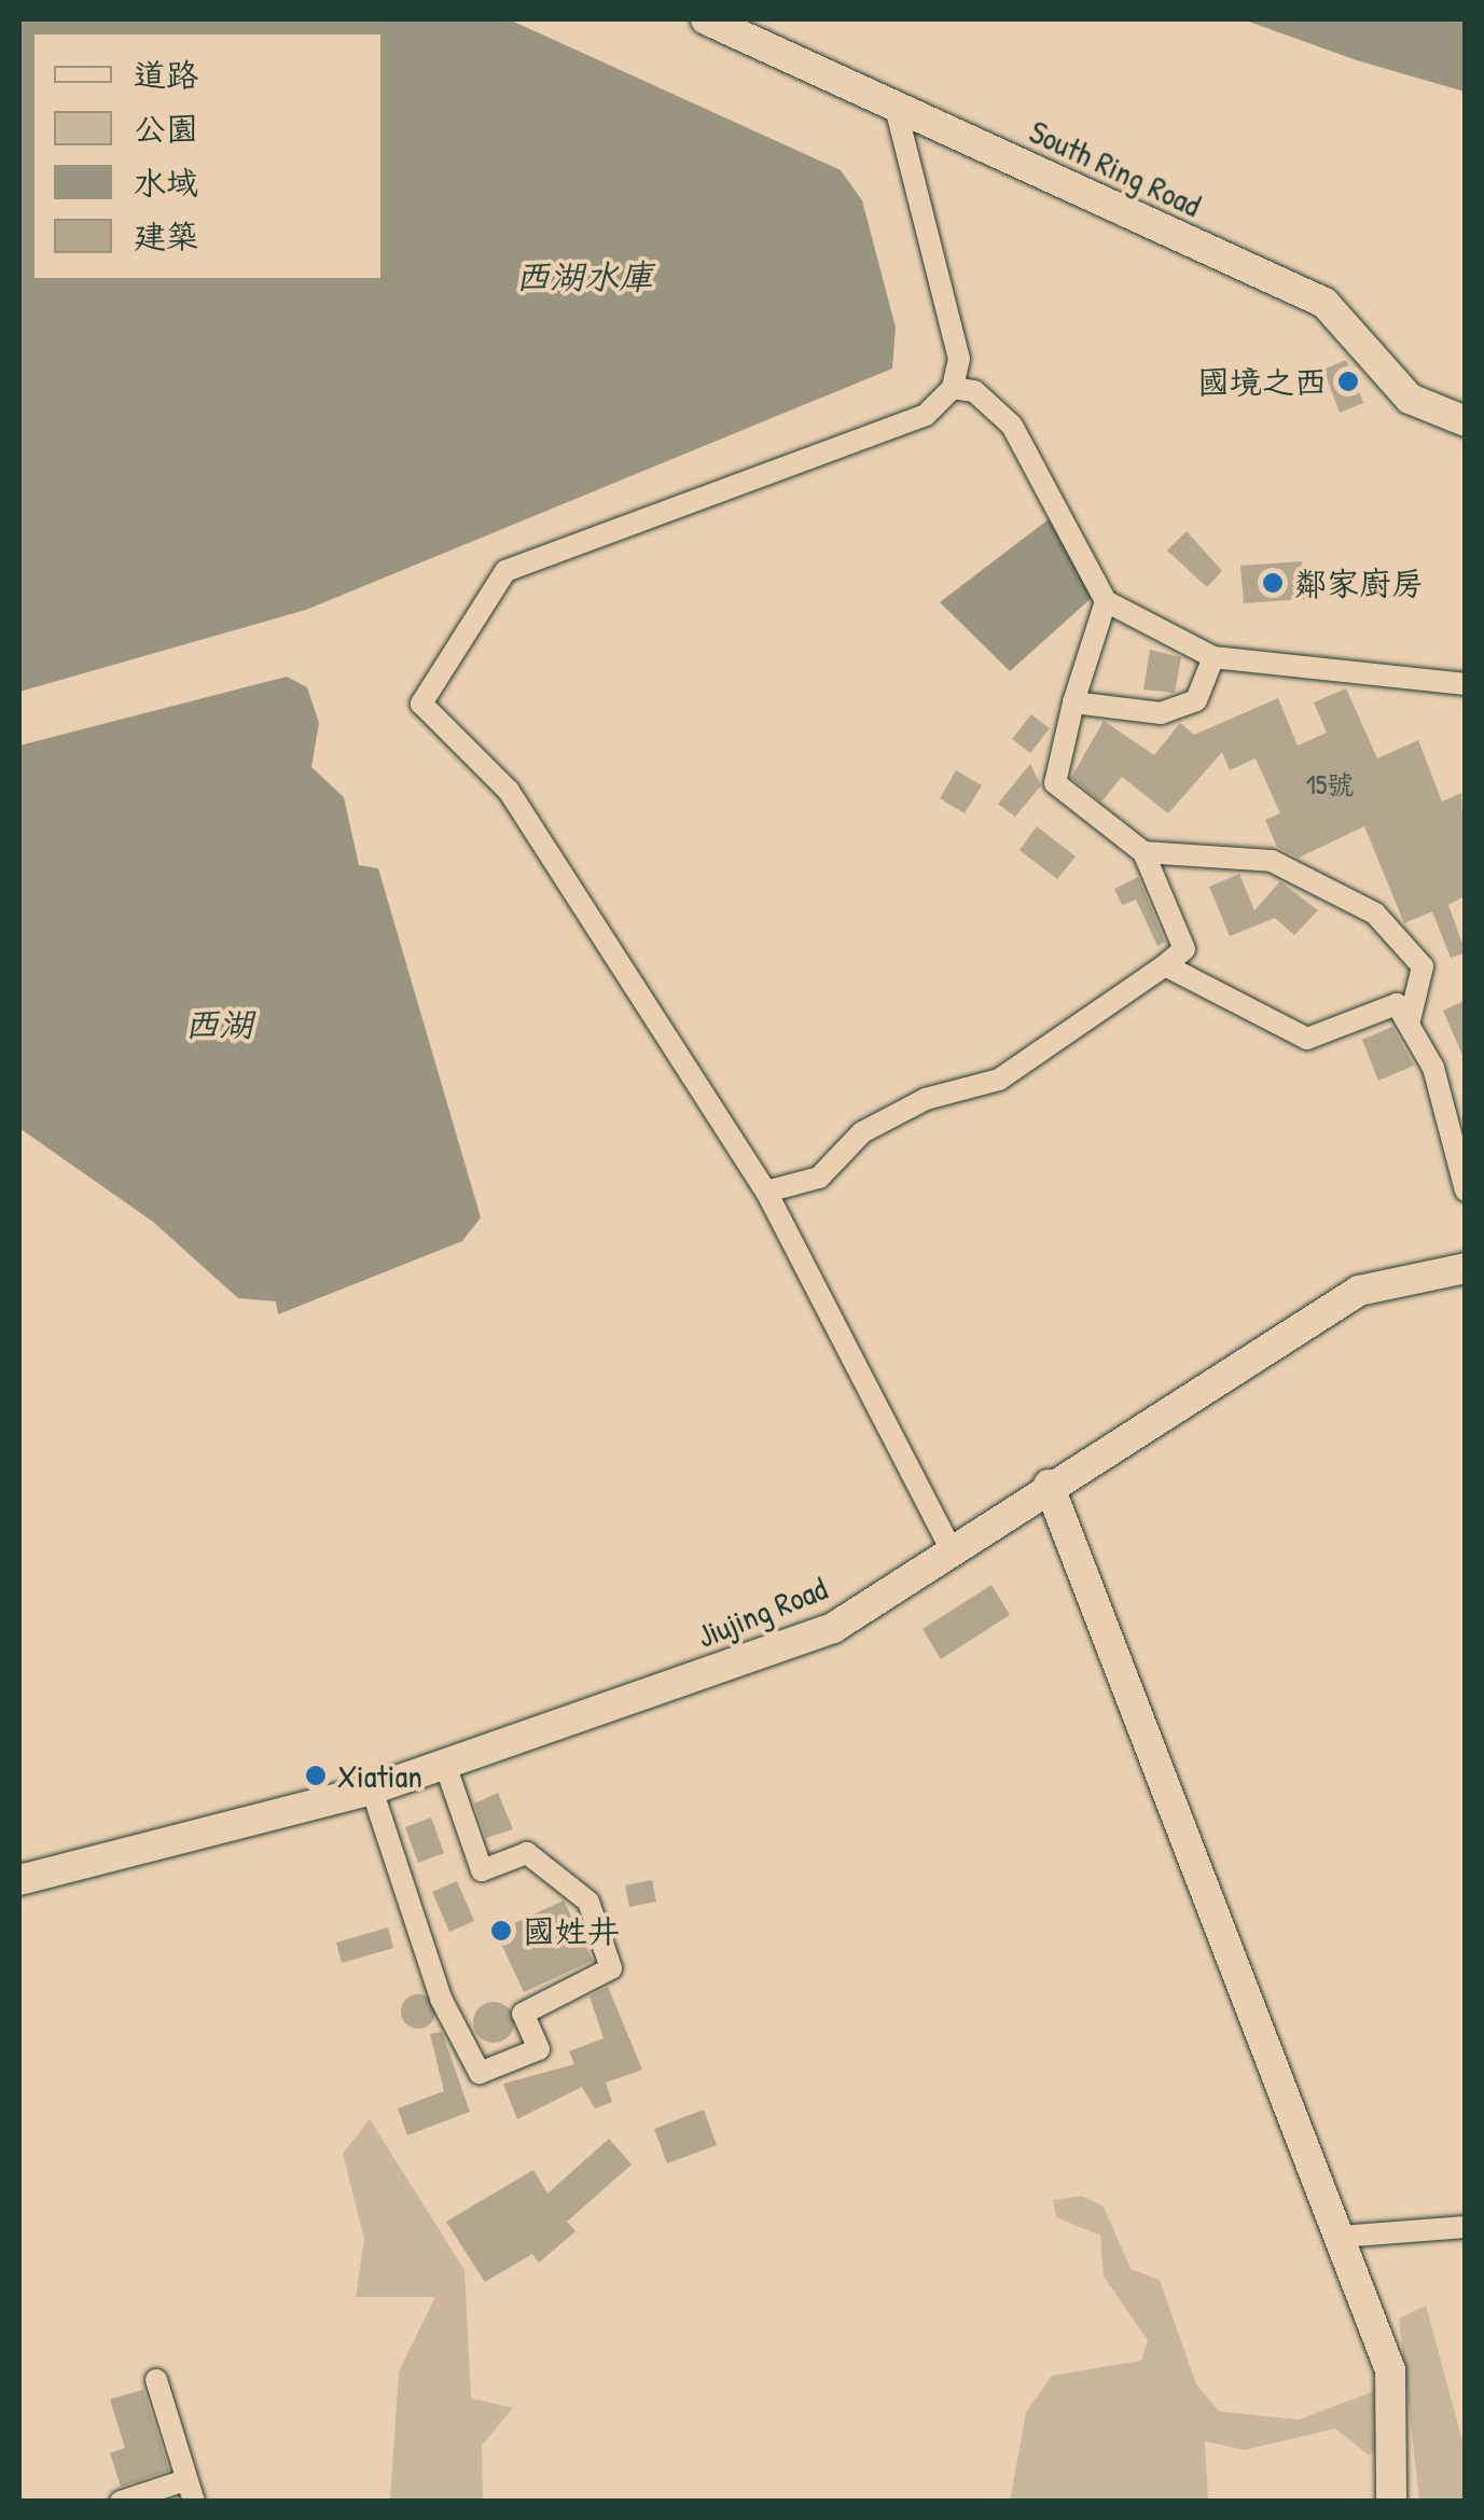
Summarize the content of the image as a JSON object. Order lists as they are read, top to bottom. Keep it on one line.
{"streets":{"street":["South Ring Road","Jiujing Road"]},"water":["西湖水庫","西湖"],"places":["國境之西","鄰家廚房","Xiatian","國姓井"],"house_numbers":["15號"],"legend":["道路","公園","水域","建築"]}
